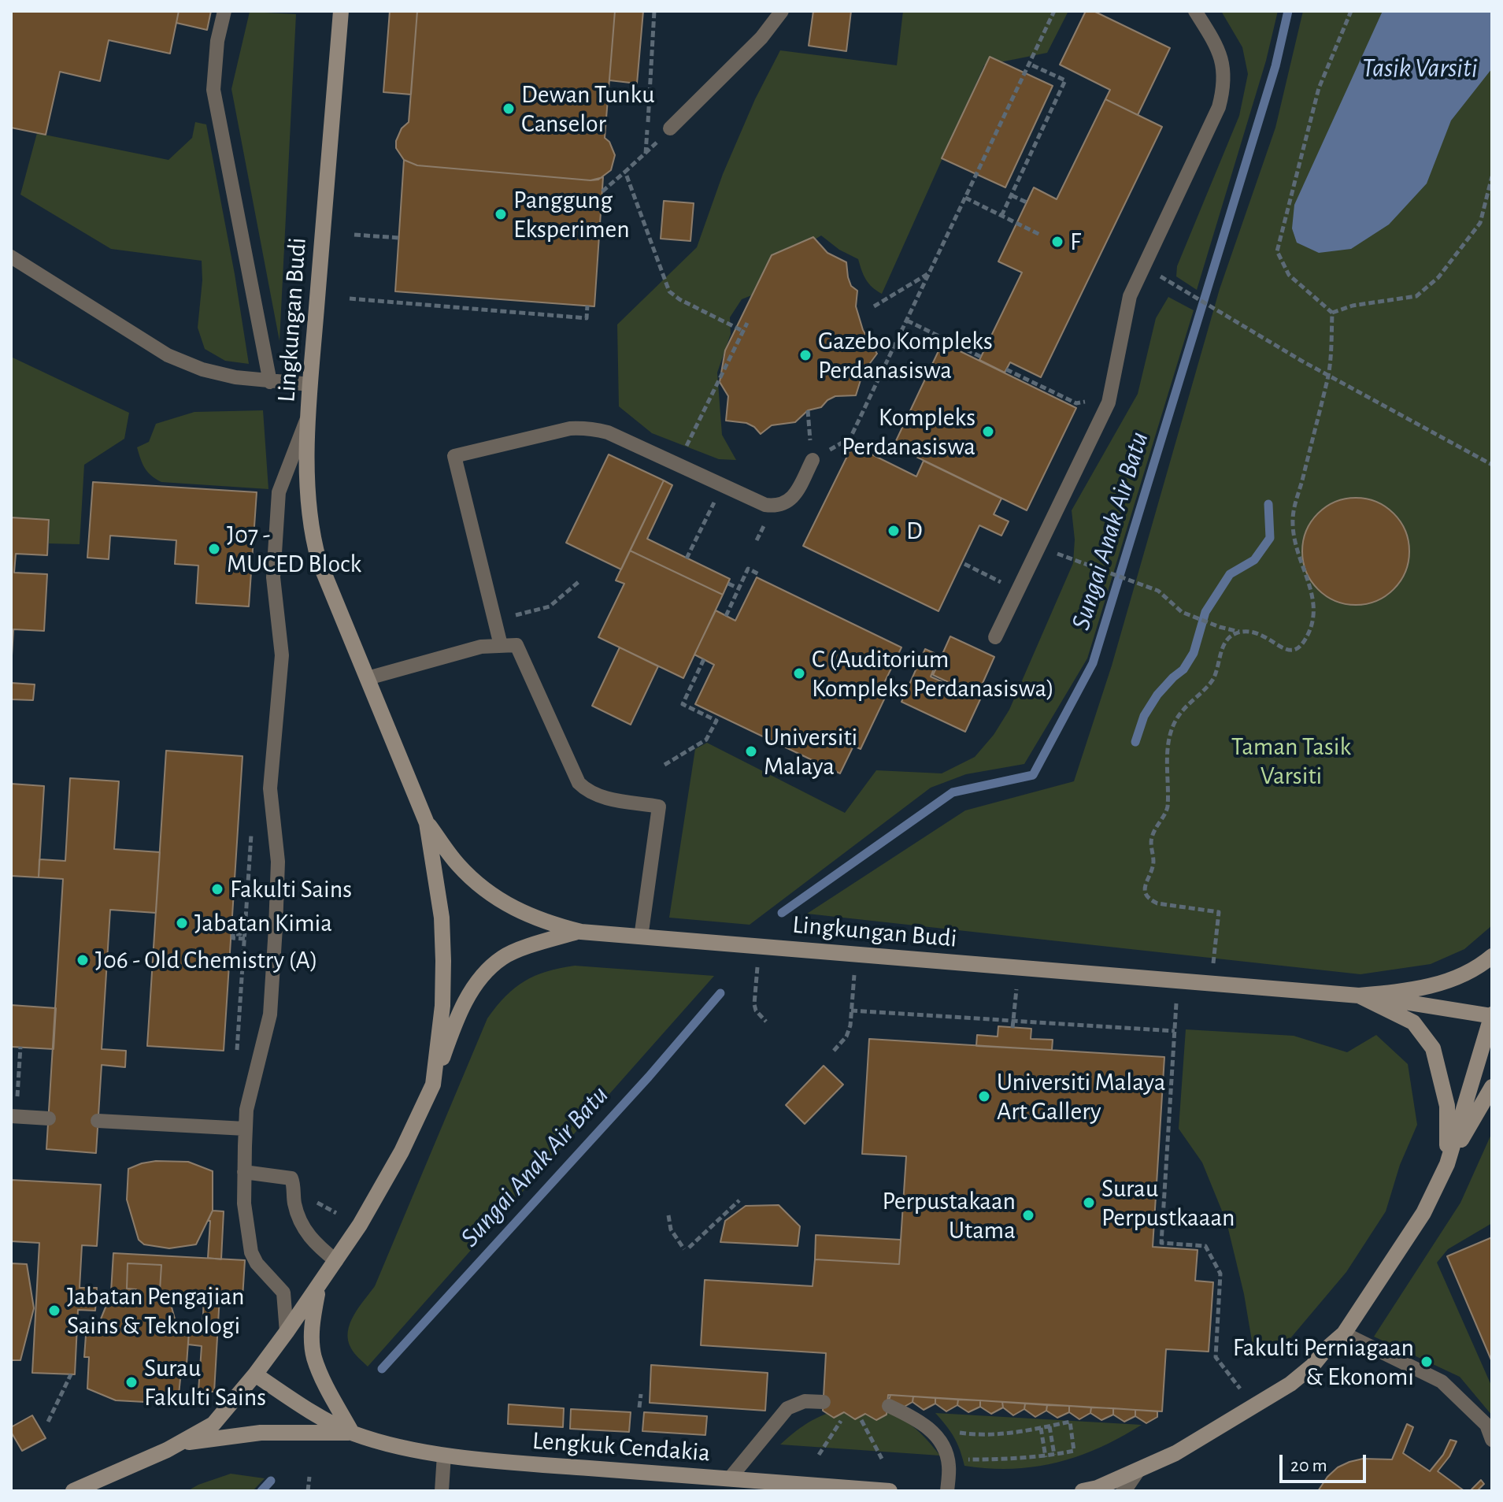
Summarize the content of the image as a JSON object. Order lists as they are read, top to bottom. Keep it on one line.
{"streets":{"street":["Lingkungan Budi","Lengkuk Cendakia"]},"water":["Tasik Varsiti","Sungai Anak Air Batu"],"parks":["Taman Tasik Varsiti"],"places":["Dewan Tunku Canselor","Panggung Eksperimen","F","Gazebo Kompleks Perdanasiswa","Kompleks Perdanasiswa","D","J07 - MUCED Block","C (Auditorium Kompleks Perdanasiswa)","Universiti Malaya","Fakulti Sains","Jabatan Kimia","J06 - Old Chemistry (A)","Universiti Malaya Art Gallery","Surau Perpustkaaan","Perpustakaan Utama","Jabatan Pengajian Sains & Teknologi","Fakulti Perniagaan & Ekonomi","Surau Fakulti Sains"],"scale_bar":"20 m"}
